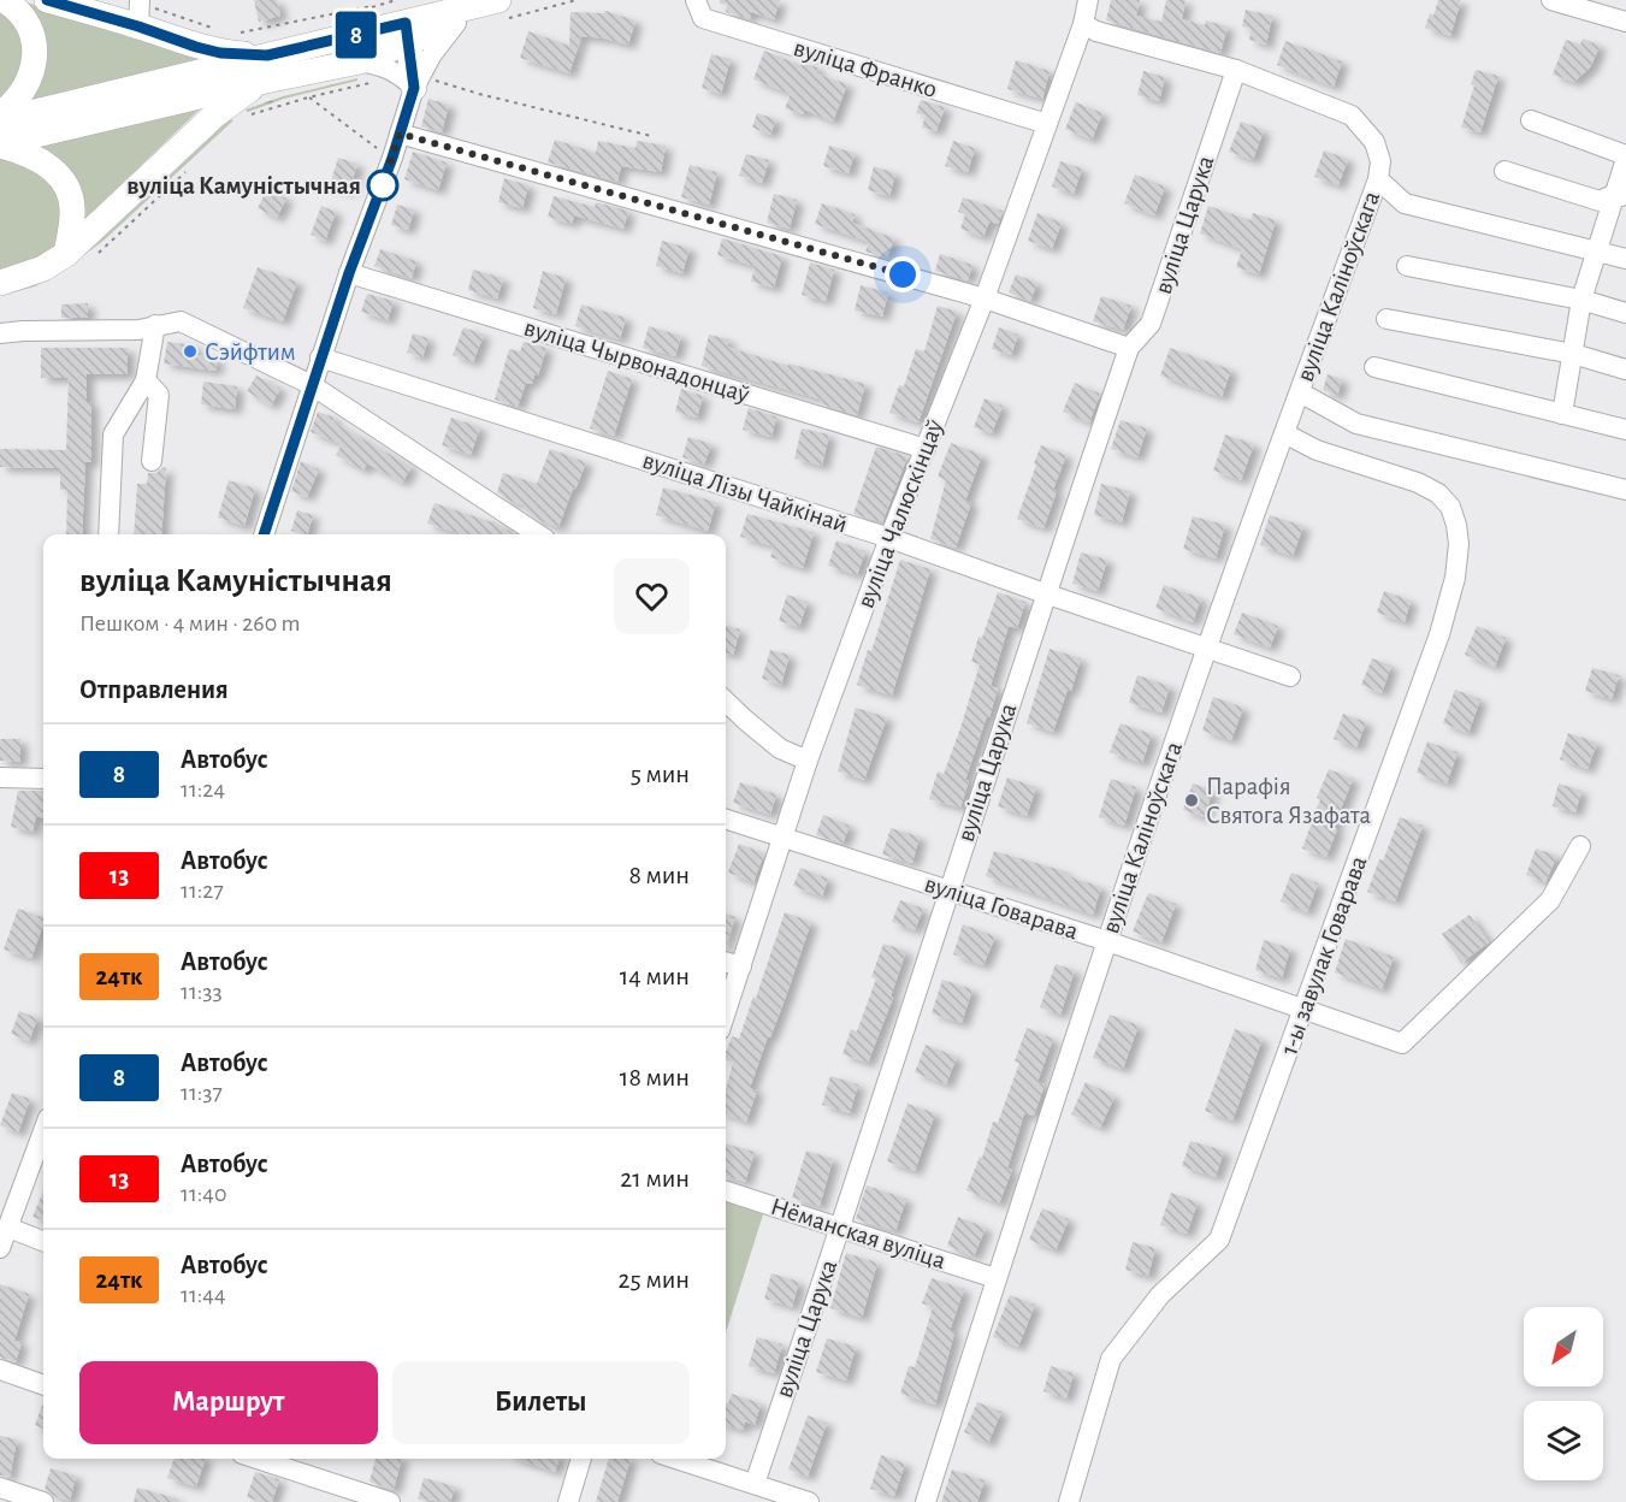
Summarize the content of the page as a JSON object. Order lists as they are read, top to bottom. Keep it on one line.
{"streets":{"street":["вуліца Франко","вуліца Царука","вуліца Каліноўскага","вуліца Чырвонадонцаў","вуліца Лізы Чайкінай","вуліца Чалюскінцаў","вуліца Говарава","1-ы завулак Говарава","Нёманская вуліца"]},"crossings":[["вуліца Франко","вуліца Чалюскінцаў"],["вуліца Царука","вуліца Лізы Чайкінай"],["вуліца Царука","вуліца Говарава"],["вуліца Царука","Нёманская вуліца"],["вуліца Каліноўскага","вуліца Лізы Чайкінай"],["вуліца Каліноўскага","вуліца Говарава"],["вуліца Каліноўскага","1-ы завулак Говарава"],["вуліца Каліноўскага","Нёманская вуліца"],["вуліца Чырвонадонцаў","вуліца Чалюскінцаў"],["вуліца Лізы Чайкінай","вуліца Чалюскінцаў"],["вуліца Чалюскінцаў","вуліца Говарава"],["вуліца Говарава","1-ы завулак Говарава"]],"places":["вуліца Камуністычная","Сэйфтим","Парафія Святога Язафата"],"lines":["bus line 8"],"north":"bottom left","page":{"on_map":"8","heading":[["вуліца Камуністычная","Пешком · 4 мин · 260 m"],"Отправления"],"list":[{"mark":"8","name":"Автобус","note":"11:24","value":"5 мин"},{"mark":"13","name":"Автобус","note":"11:27","value":"8 мин"},{"mark":"24тк","name":"Автобус","note":"11:33","value":"14 мин"},{"mark":"8","name":"Автобус","note":"11:37","value":"18 мин"},{"mark":"13","name":"Автобус","note":"11:40","value":"21 мин"},{"mark":"24тк","name":"Автобус","note":"11:44","value":"25 мин"}],"buttons":["Маршрут","Билеты"]}}
